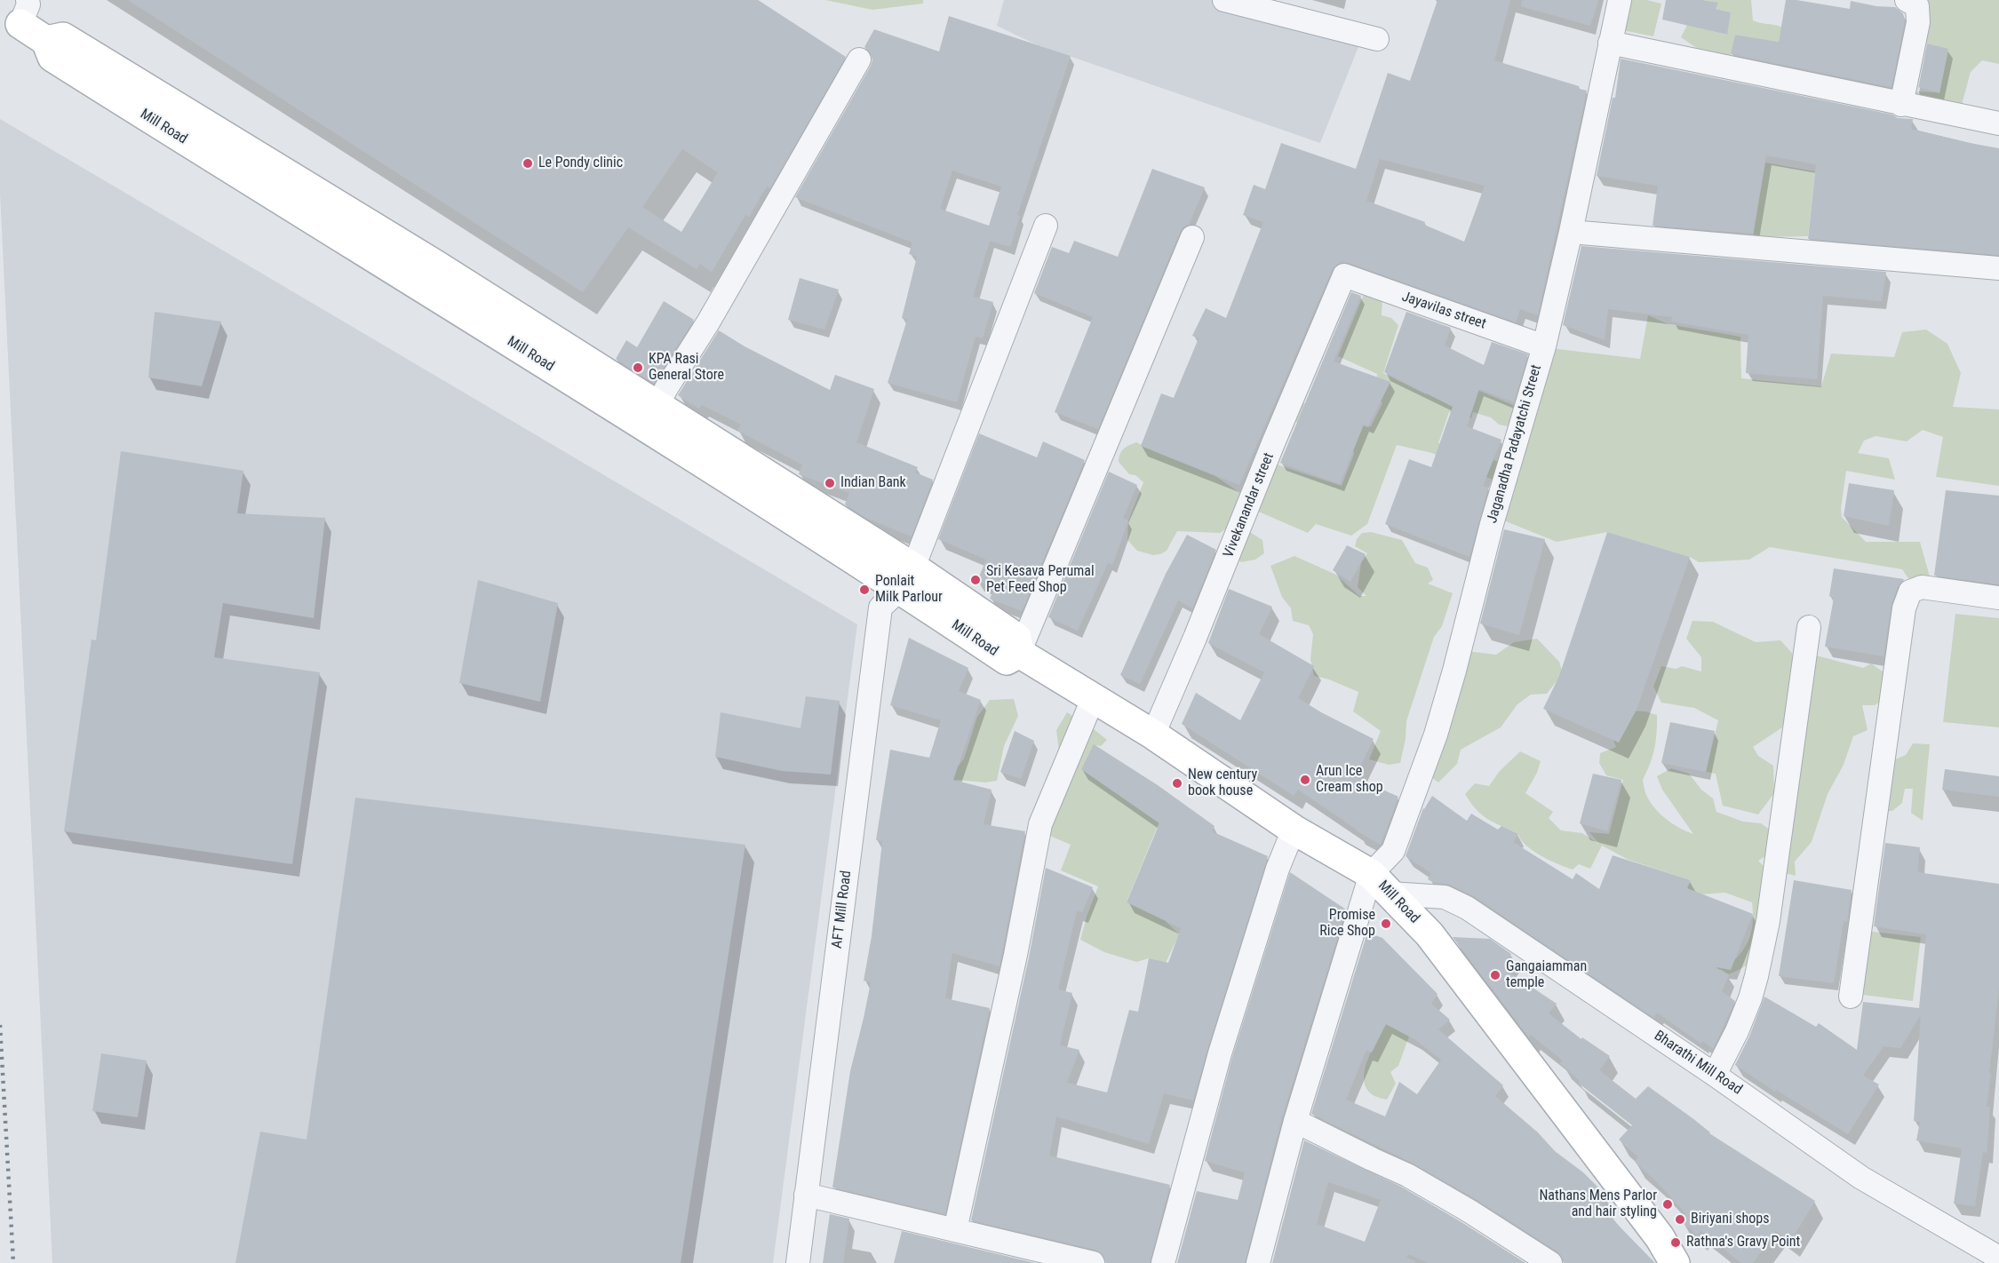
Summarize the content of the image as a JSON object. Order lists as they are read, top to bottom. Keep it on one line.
{"streets":{"main road":["Mill Road"],"street":["Jayavilas street","Jaganadha Padayatchi Street","Vivekanandar street","AFT Mill Road","Bharathi Mill Road"]},"crossings":[["Mill Road","Jaganadha Padayatchi Street"],["Mill Road","Vivekanandar street"],["Mill Road","AFT Mill Road"],["Mill Road","Bharathi Mill Road"],["Jayavilas street","Jaganadha Padayatchi Street"],["Jayavilas street","Vivekanandar street"],["Jaganadha Padayatchi Street","Bharathi Mill Road"]],"places":["Le Pondy clinic","KPA Rasi General Store","Indian Bank","Sri Kesava Perumal Pet Feed Shop","Ponlait Milk Parlour","Arun Ice Cream shop","New century book house","Promise Rice Shop","Gangaiamman temple","Nathans Mens Parlor and hair styling","Biriyani shops","Rathna's Gravy Point"]}
